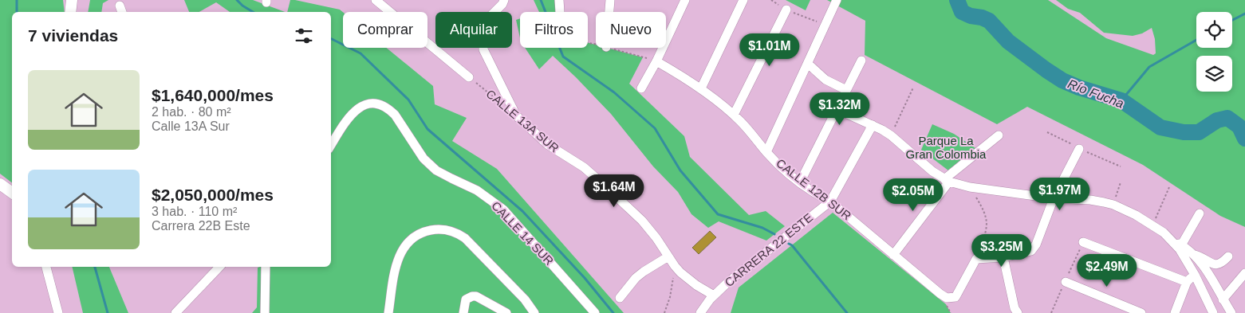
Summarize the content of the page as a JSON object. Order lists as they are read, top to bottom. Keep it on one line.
{"streets":{"street":["CALLE 13A SUR","CALLE 12B SUR","CALLE 14 SUR","CARRERA 22 ESTE"]},"crossings":[["CALLE 13A SUR","CARRERA 22 ESTE"],["CALLE 12B SUR","CARRERA 22 ESTE"]],"water":["Río Fucha"],"parks":["Parque La Gran Colombia"],"page":{"chip":["Comprar","Alquilar","Filtros","Nuevo"],"heading":"7 viviendas","price":["$1.01M","$1.32M","$1.64M","$1.97M","$2.05M","$3.25M","$2.49M"],"list":[{"name":"$1,640,000/mes","note":"2 hab. · 80 m² · Calle 13A Sur"},{"name":"$2,050,000/mes","note":"3 hab. · 110 m² · Carrera 22B Este"}]}}
